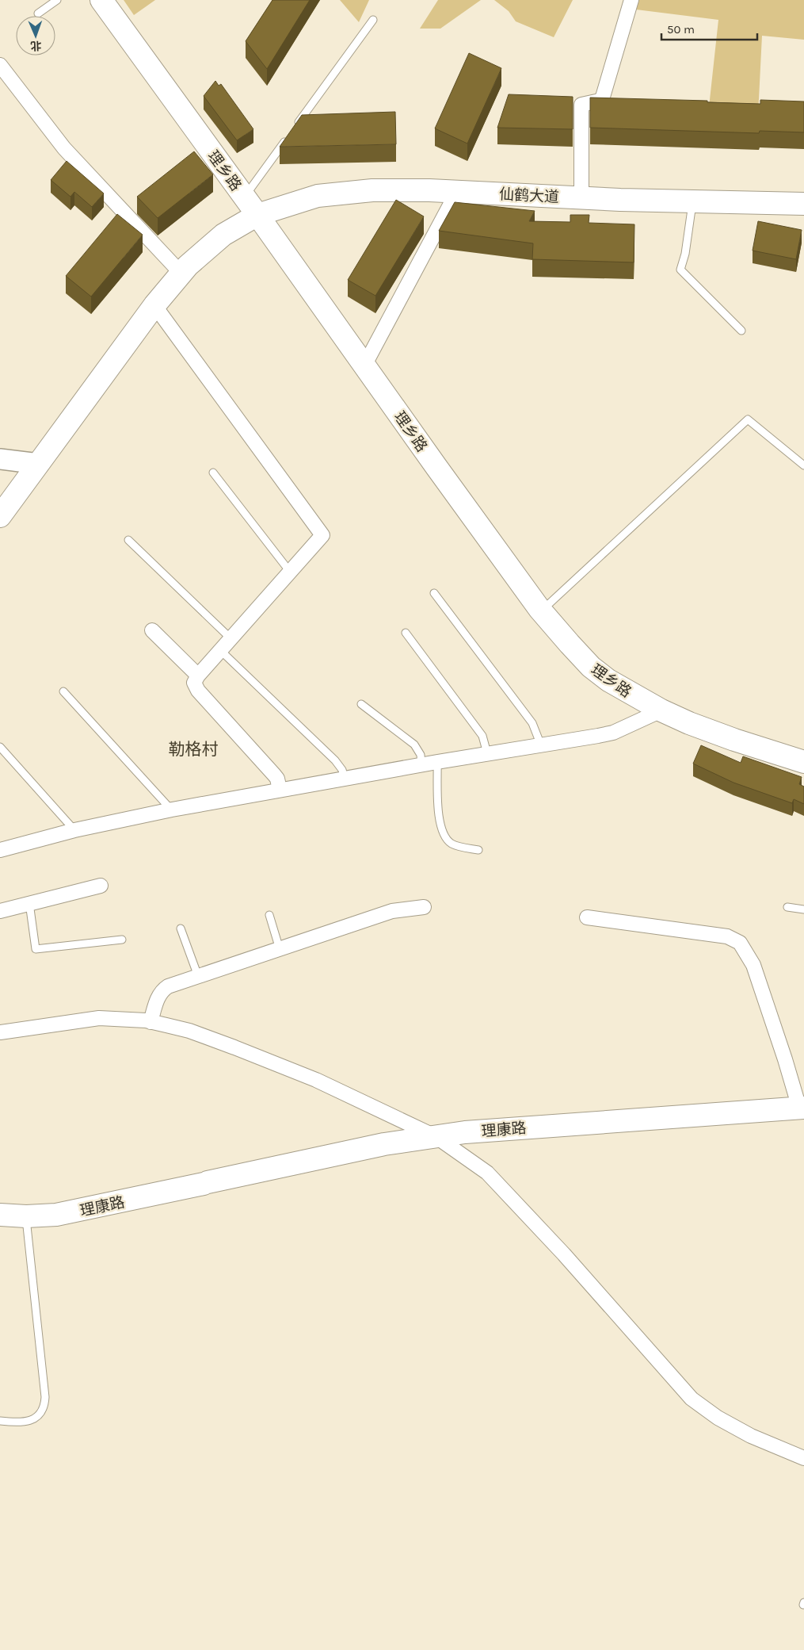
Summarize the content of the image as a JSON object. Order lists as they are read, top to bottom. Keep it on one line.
{"streets":{"main road":["理乡路","仙鹤大道","理康路"]},"crossings":[["理乡路","仙鹤大道"]],"districts":["勒格村"],"scale_bar":"50 m","north":"bottom"}
